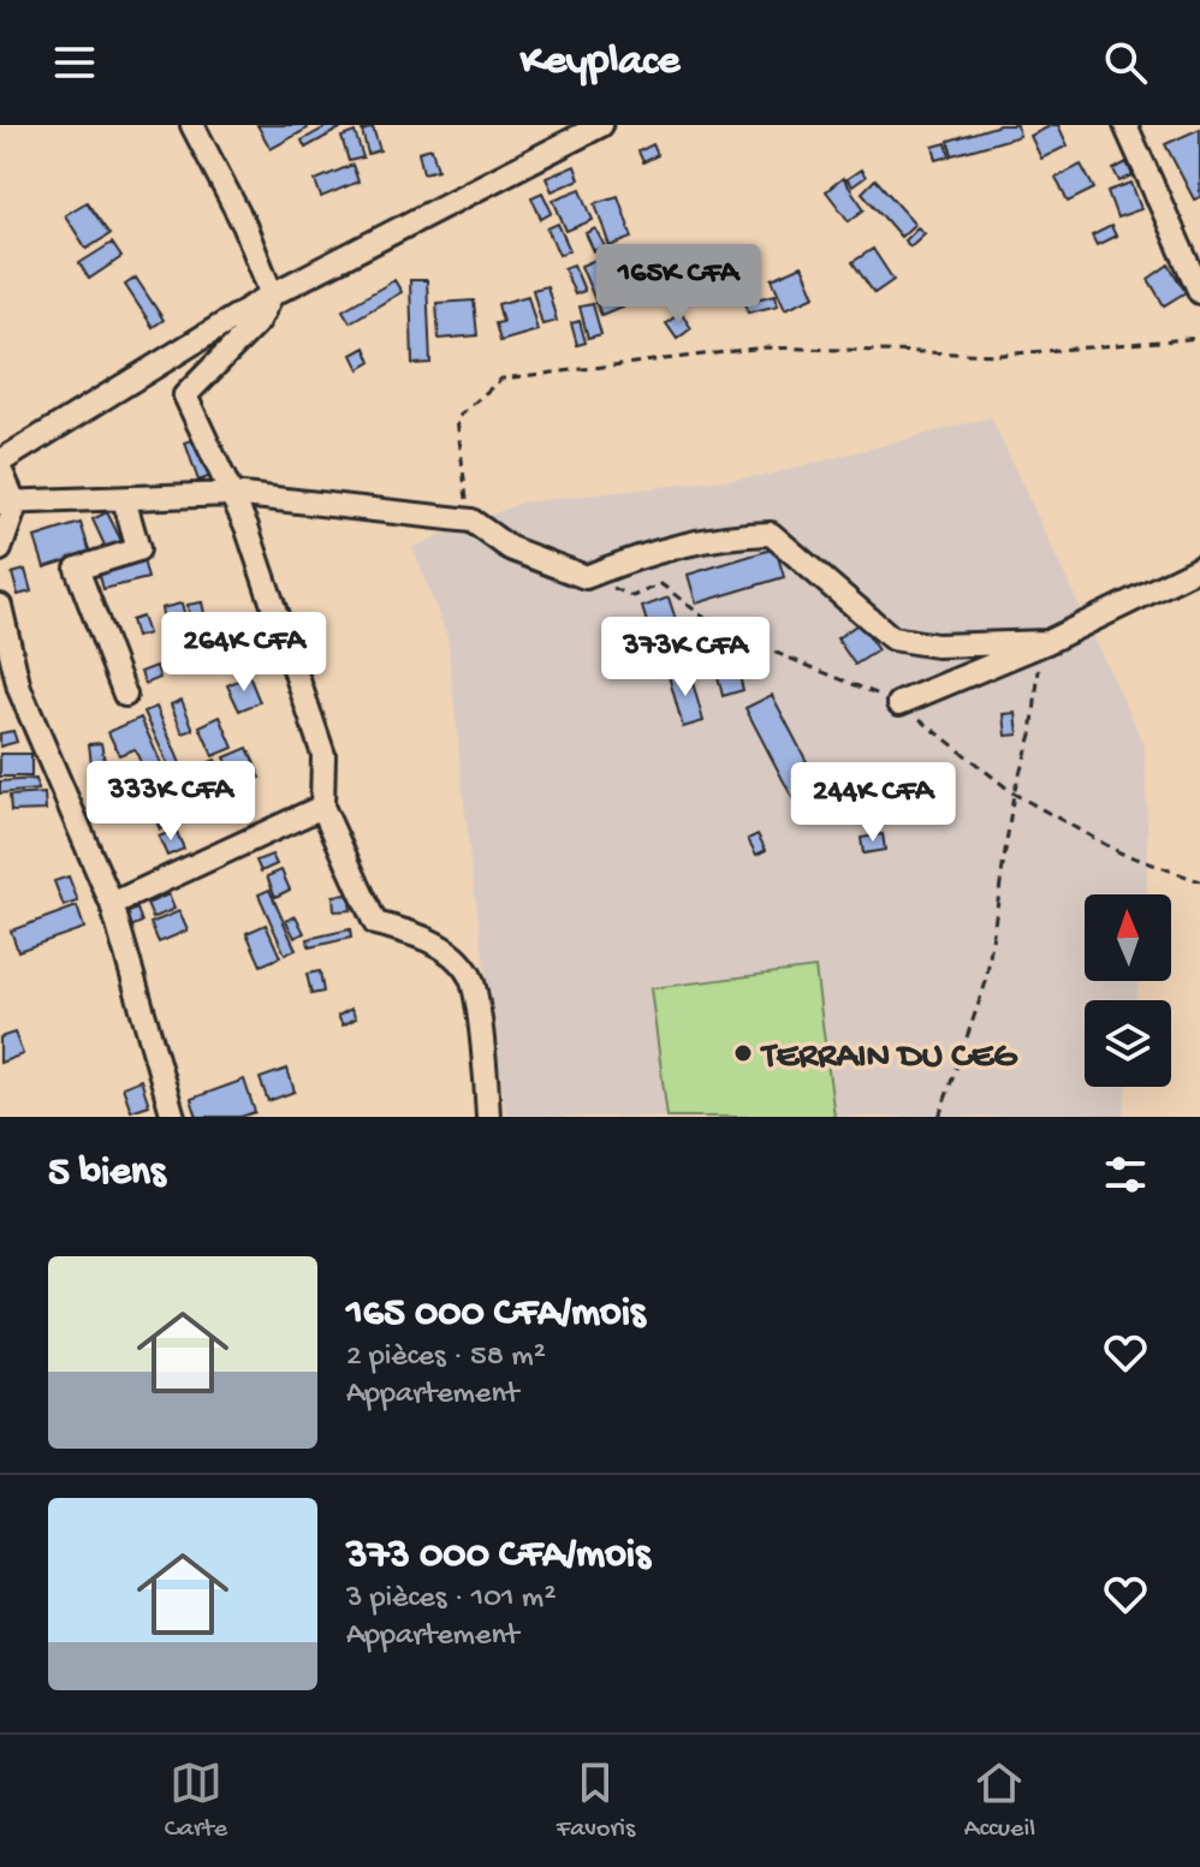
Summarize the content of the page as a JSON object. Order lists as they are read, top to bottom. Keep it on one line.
{"places":["TERRAIN DU CEG"],"north":"top","page":{"header":"Keyplace","price":["165K CFA","264K CFA","373K CFA","333K CFA","244K CFA"],"heading":"5 biens","list":[{"name":"165 000 CFA/mois","note":"2 pièces · 58 m² · Appartement"},{"name":"373 000 CFA/mois","note":"3 pièces · 101 m² · Appartement"}],"tabs":["Carte","Favoris","Accueil"]}}
